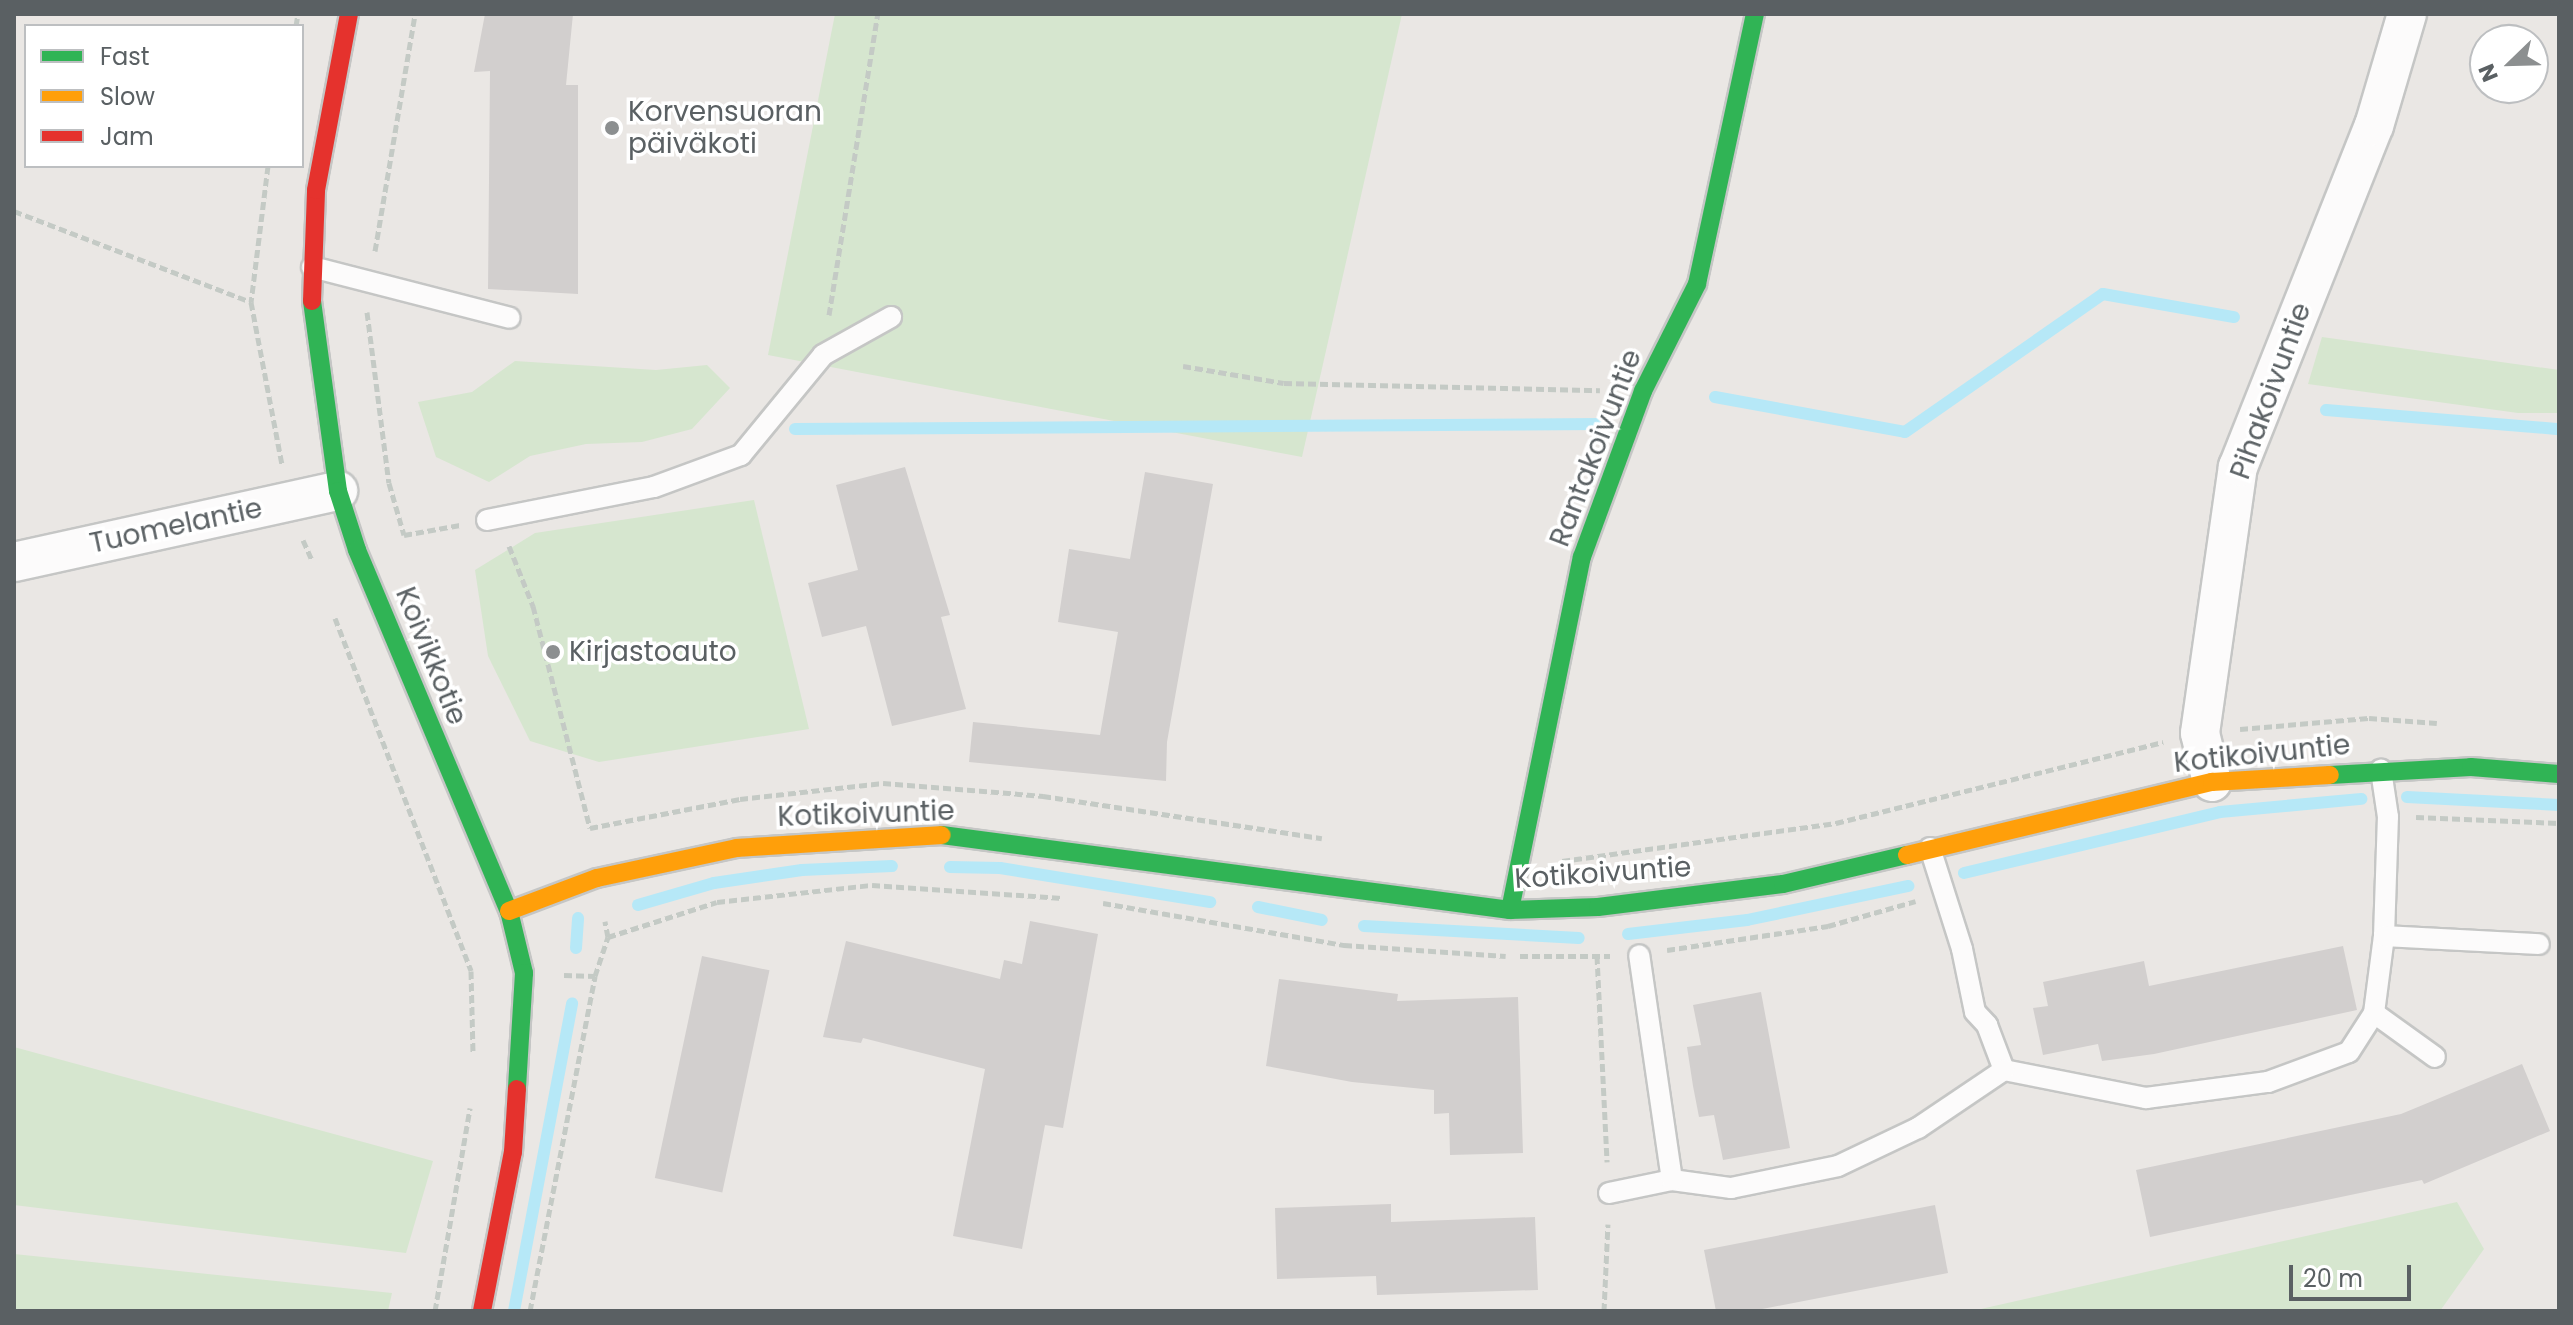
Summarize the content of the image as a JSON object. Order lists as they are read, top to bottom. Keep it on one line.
{"streets":{"street":["Pihakoivuntie","Rantakoivuntie","Tuomelantie","Koivikkotie","Kotikoivuntie"]},"crossings":[["Pihakoivuntie","Kotikoivuntie"],["Rantakoivuntie","Kotikoivuntie"],["Tuomelantie","Koivikkotie"],["Koivikkotie","Kotikoivuntie"]],"places":["Korvensuoran päiväkoti","Kirjastoauto"],"legend":["Fast","Slow","Jam"],"scale_bar":"20 m","north":"bottom left"}
